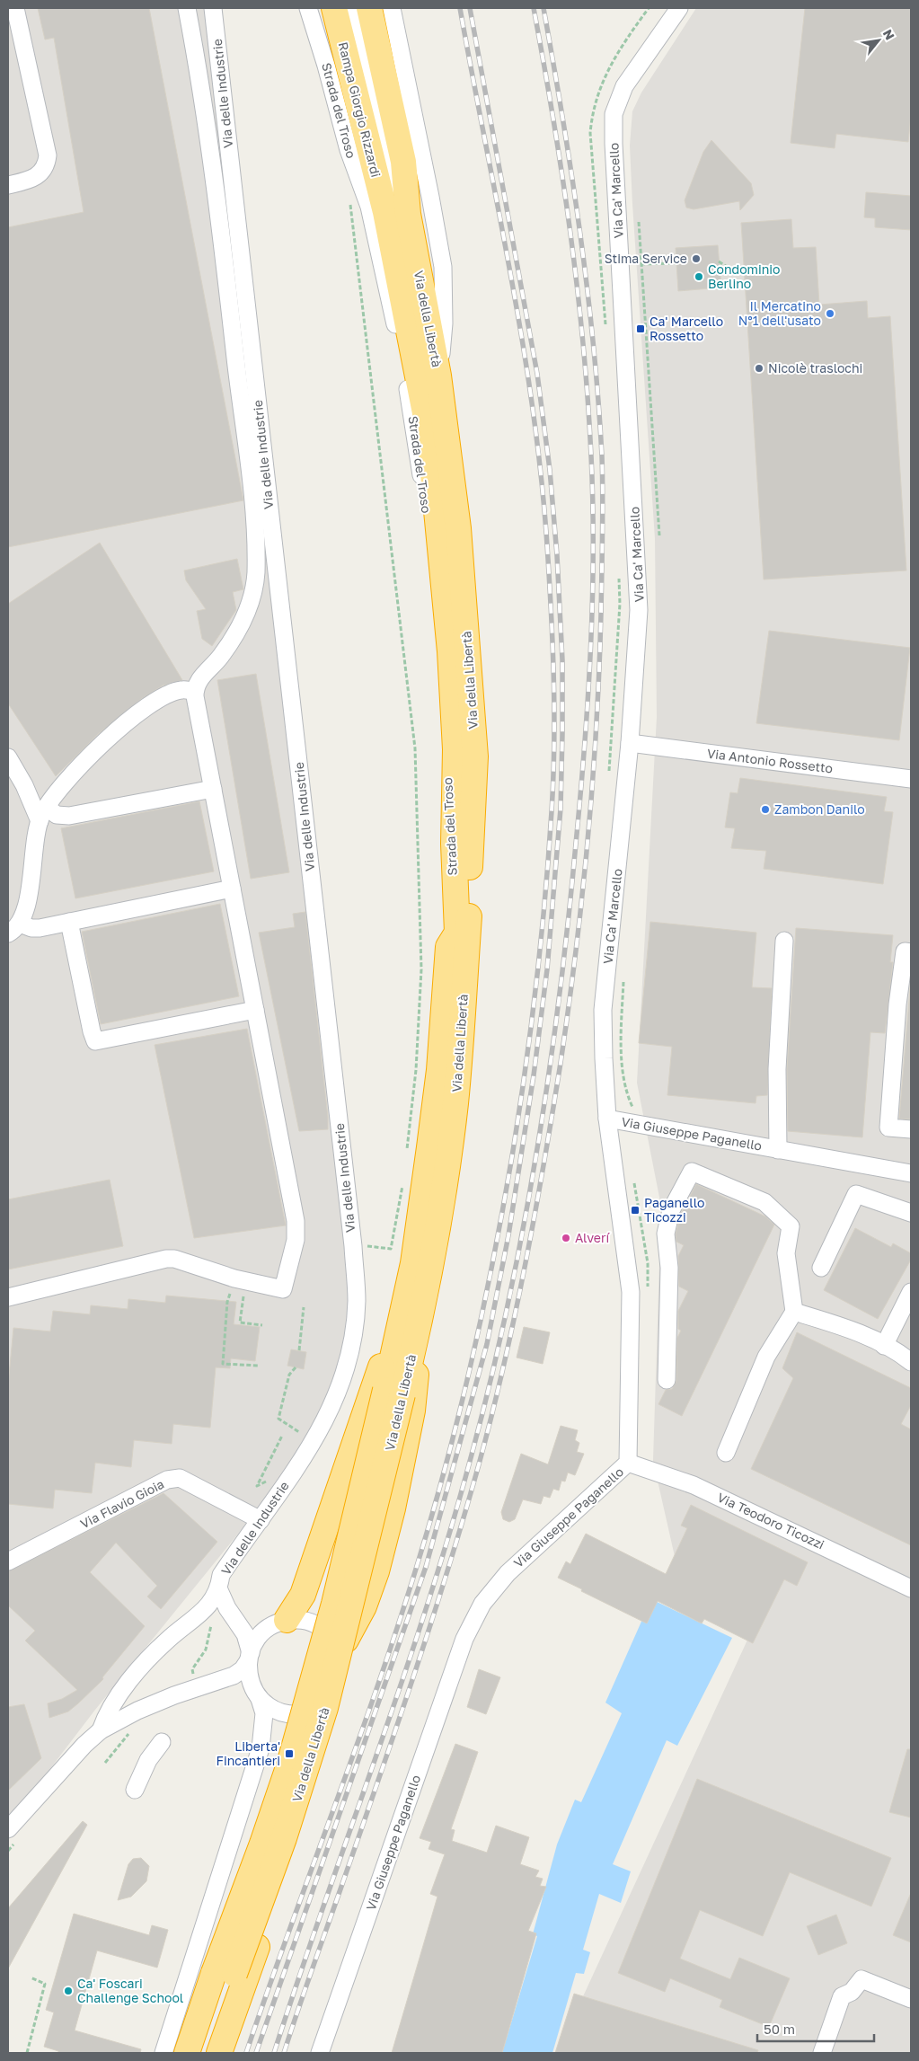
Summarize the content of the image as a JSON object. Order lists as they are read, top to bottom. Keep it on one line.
{"streets":{"highway":["Rampa Giorgio Rizzardi","Via della Libertà"],"street":["Via delle Industrie","Strada del Troso","Via Ca' Marcello","Via Antonio Rossetto","Via Giuseppe Paganello","Via Flavio Gioia","Via Teodoro Ticozzi"]},"crossings":[["Via delle Industrie","Via Flavio Gioia"],["Rampa Giorgio Rizzardi","Via della Libertà"],["Strada del Troso","Via della Libertà"],["Via Ca' Marcello","Via Antonio Rossetto"],["Via Ca' Marcello","Via Giuseppe Paganello"],["Via Giuseppe Paganello","Via Teodoro Ticozzi"]],"places":{"other":["Stima Service","Condominio Berlino","Il Mercatino N°1 dell'usato","Nicolè traslochi","Zambon Danilo","Alverí","Ca' Foscari Challenge School"],"transit":["Ca' Marcello Rossetto","Paganello Ticozzi","Liberta' Fincantieri"]},"scale_bar":"50 m","north":"top right"}
